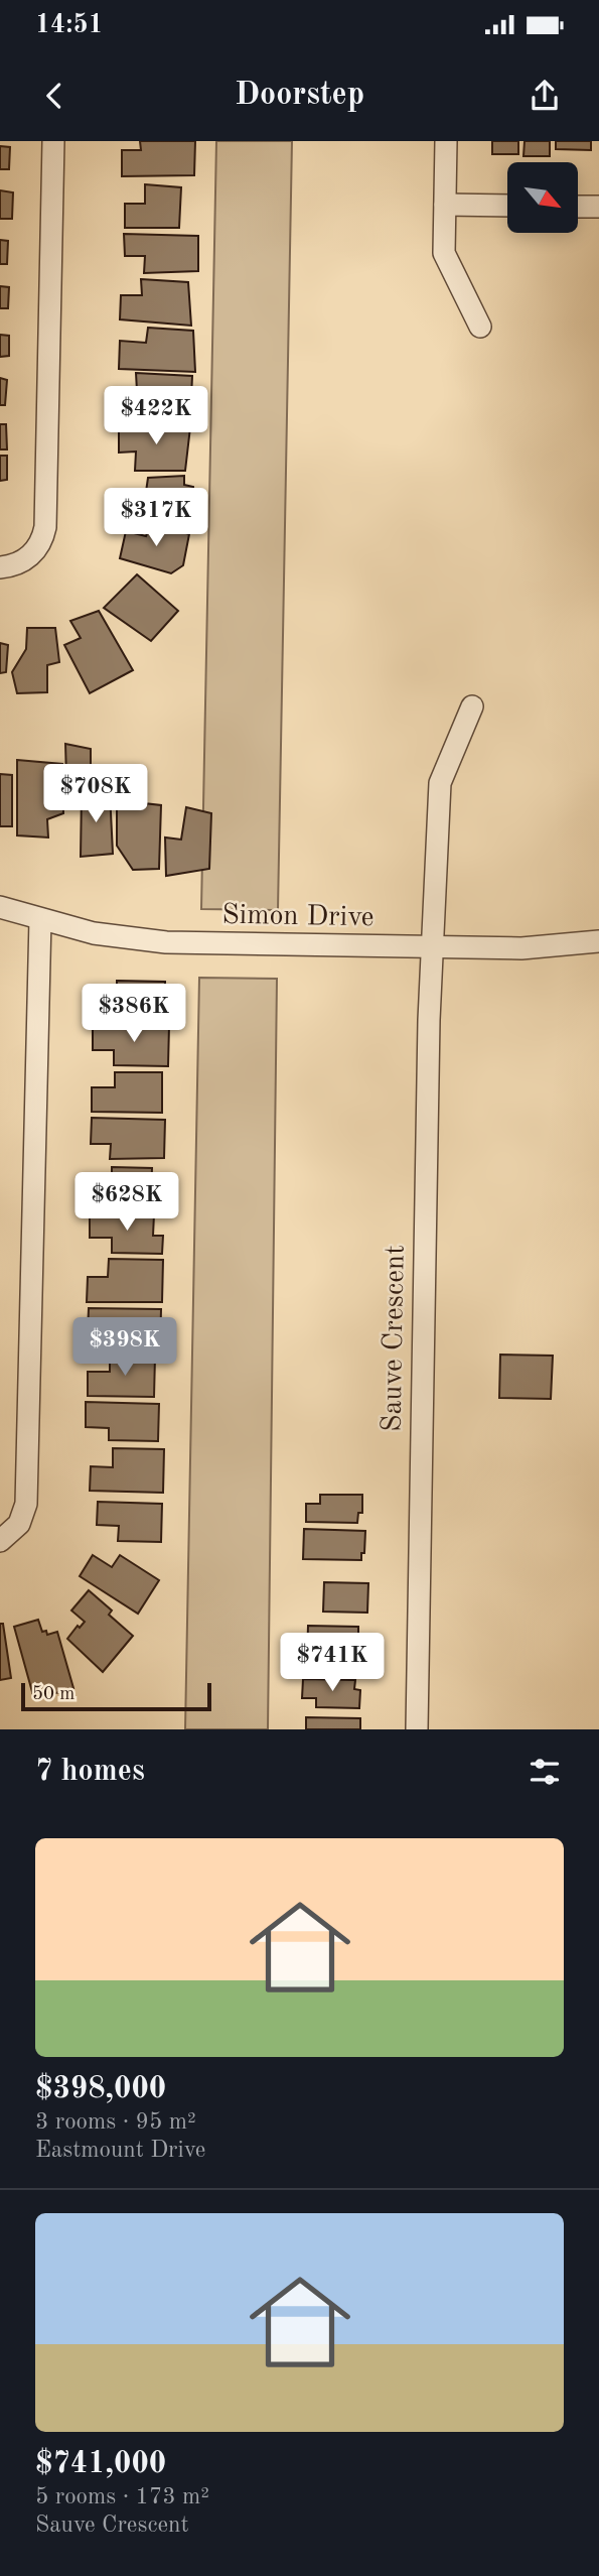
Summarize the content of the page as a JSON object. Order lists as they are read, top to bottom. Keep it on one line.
{"streets":{"street":["Simon Drive","Sauve Crescent"]},"crossings":[["Simon Drive","Sauve Crescent"]],"scale_bar":"50 m","north":"bottom right","page":{"status":"14:51","header":"Doorstep","price":["$422K","$317K","$708K","$386K","$628K","$398K","$741K"],"scale":"50 m","heading":"7 homes","list":[{"name":"$398,000","note":"3 rooms · 95 m² · Eastmount Drive"},{"name":"$741,000","note":"5 rooms · 173 m² · Sauve Crescent"}]}}
